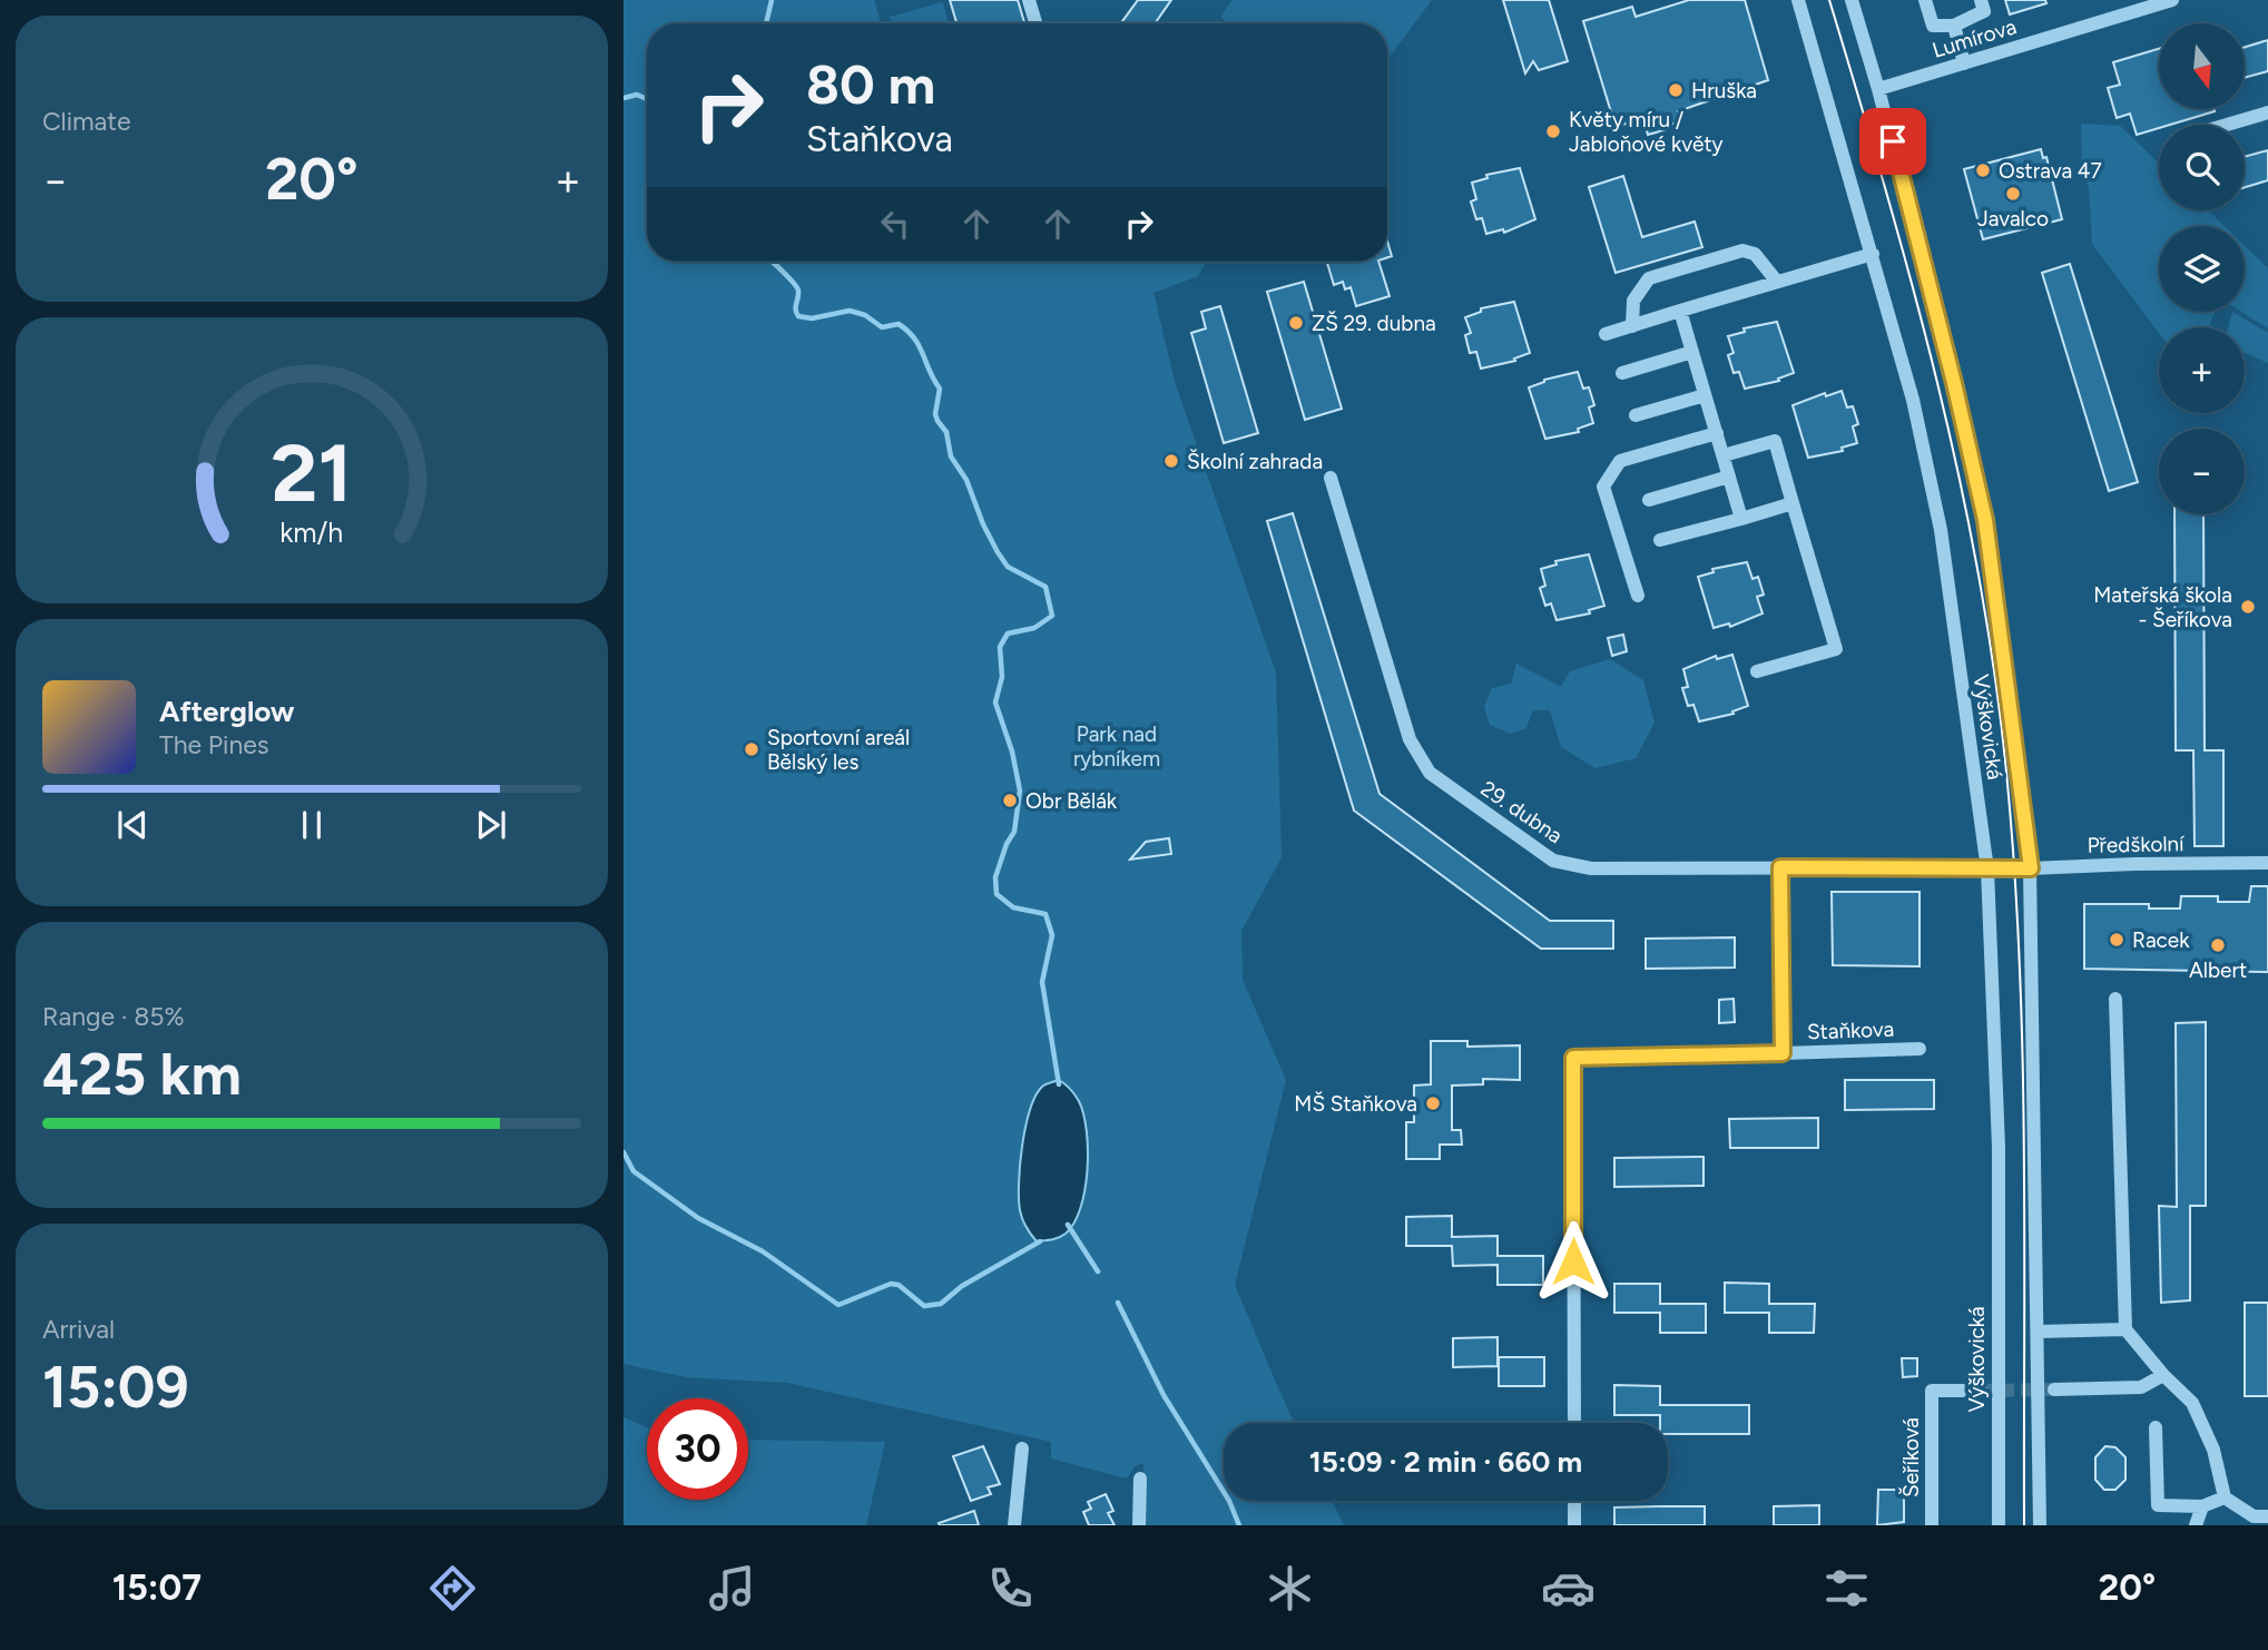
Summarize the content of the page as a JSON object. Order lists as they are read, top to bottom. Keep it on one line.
{"streets":{"street":["Lumírova","Výškovická","29. dubna","Předškolní","Staňkova","Šeříková"]},"crossings":[["Lumírova","Výškovická"],["Výškovická","29. dubna"],["Výškovická","Předškolní"],["29. dubna","Předškolní"],["29. dubna","Staňkova"]],"parks":["Park nad rybníkem"],"places":["Hruška","Květy míru / Jabloňové květy","Ostrava 47","Javalco","ZŠ 29. dubna","Školní zahrada","Mateřská škola - Šeříkova","Sportovní areál Bělský les","Obr Bělák","Racek","Albert","MŠ Staňkova"],"north":"bottom","page":{"tile":["Climate",["Range · 85%","425 km"],["Arrival","15:09"]],"map_buttons":["+","−"],"turn":["80 m","Staňkova"],"heat":["−","20°","+"],"song":["Afterglow","The Pines"],"limit":"30","trip":"15:09 · 2 min · 660 m","tabs":["15:07","20°"],"gauge":["21","km/h"]}}
